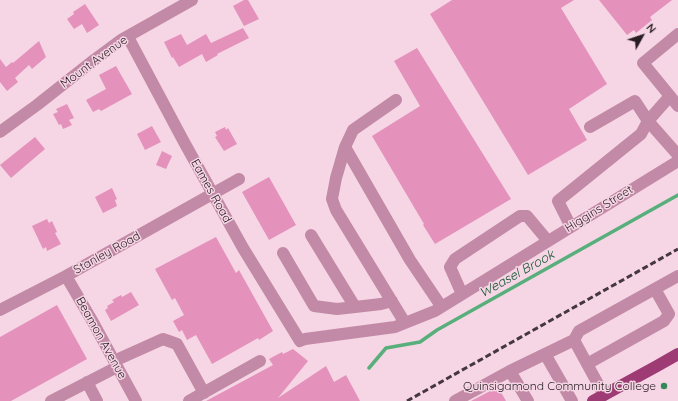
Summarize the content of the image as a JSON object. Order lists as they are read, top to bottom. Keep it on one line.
{"streets":{"street":["Mount Avenue","Eames Road","Higgins Street","Stanley Road","Beamon Avenue"]},"crossings":[["Mount Avenue","Eames Road"],["Eames Road","Higgins Street"],["Eames Road","Stanley Road"],["Stanley Road","Beamon Avenue"]],"water":["Weasel Brook"],"places":["Quinsigamond Community College"],"north":"top right"}
